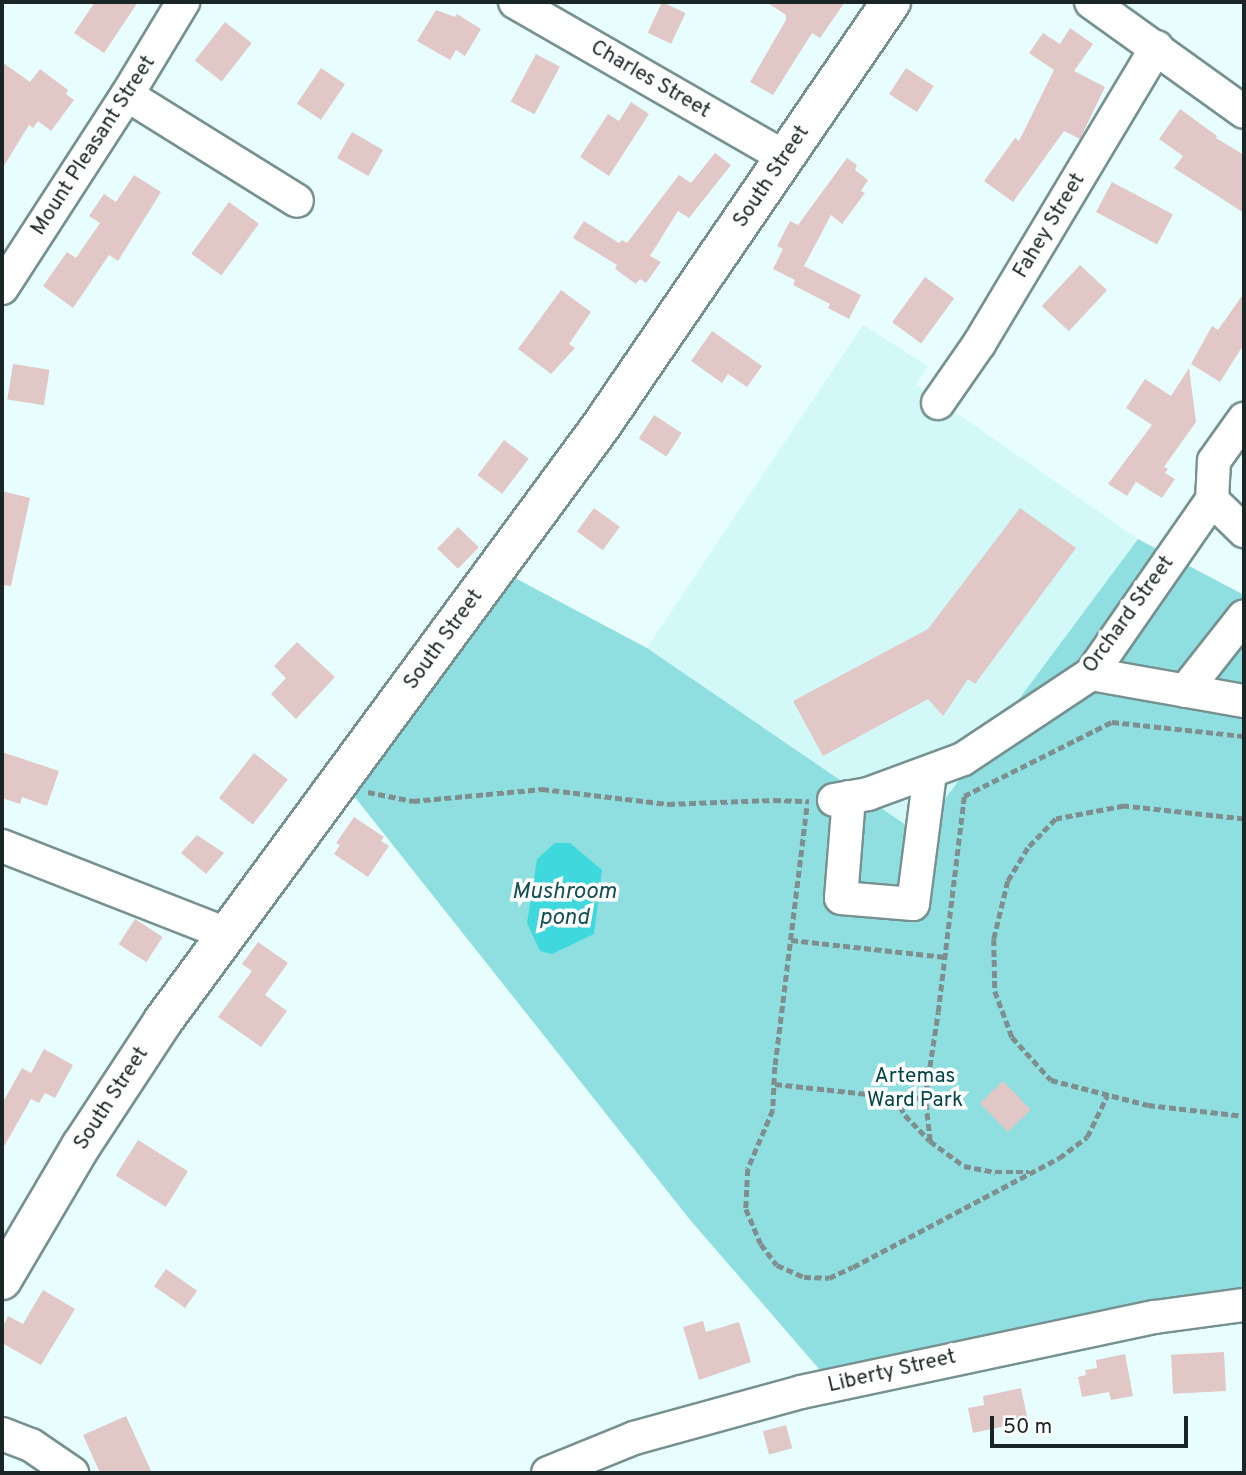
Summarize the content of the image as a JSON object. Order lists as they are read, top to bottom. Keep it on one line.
{"streets":{"main road":["South Street"],"street":["Charles Street","Mount Pleasant Street","Fahey Street","Orchard Street","Liberty Street"]},"crossings":[["Charles Street","South Street"]],"water":["Mushroom pond"],"parks":["Artemas Ward Park"],"scale_bar":"50 m"}
